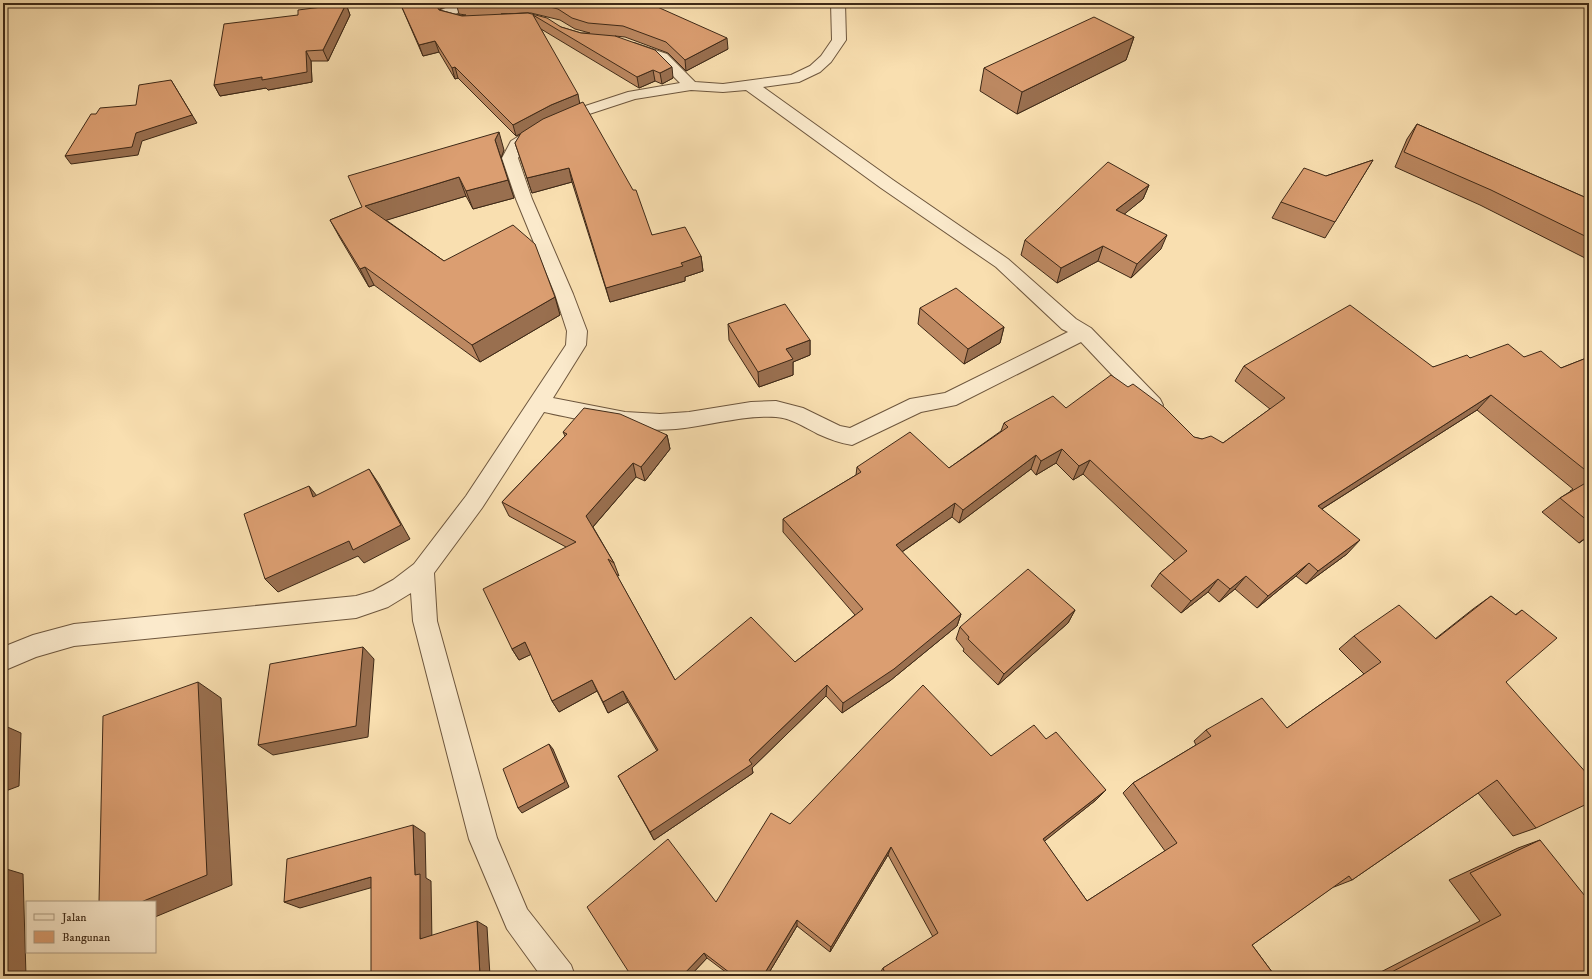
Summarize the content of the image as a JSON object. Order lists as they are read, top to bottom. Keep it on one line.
{"legend":["Jalan","Bangunan"]}
